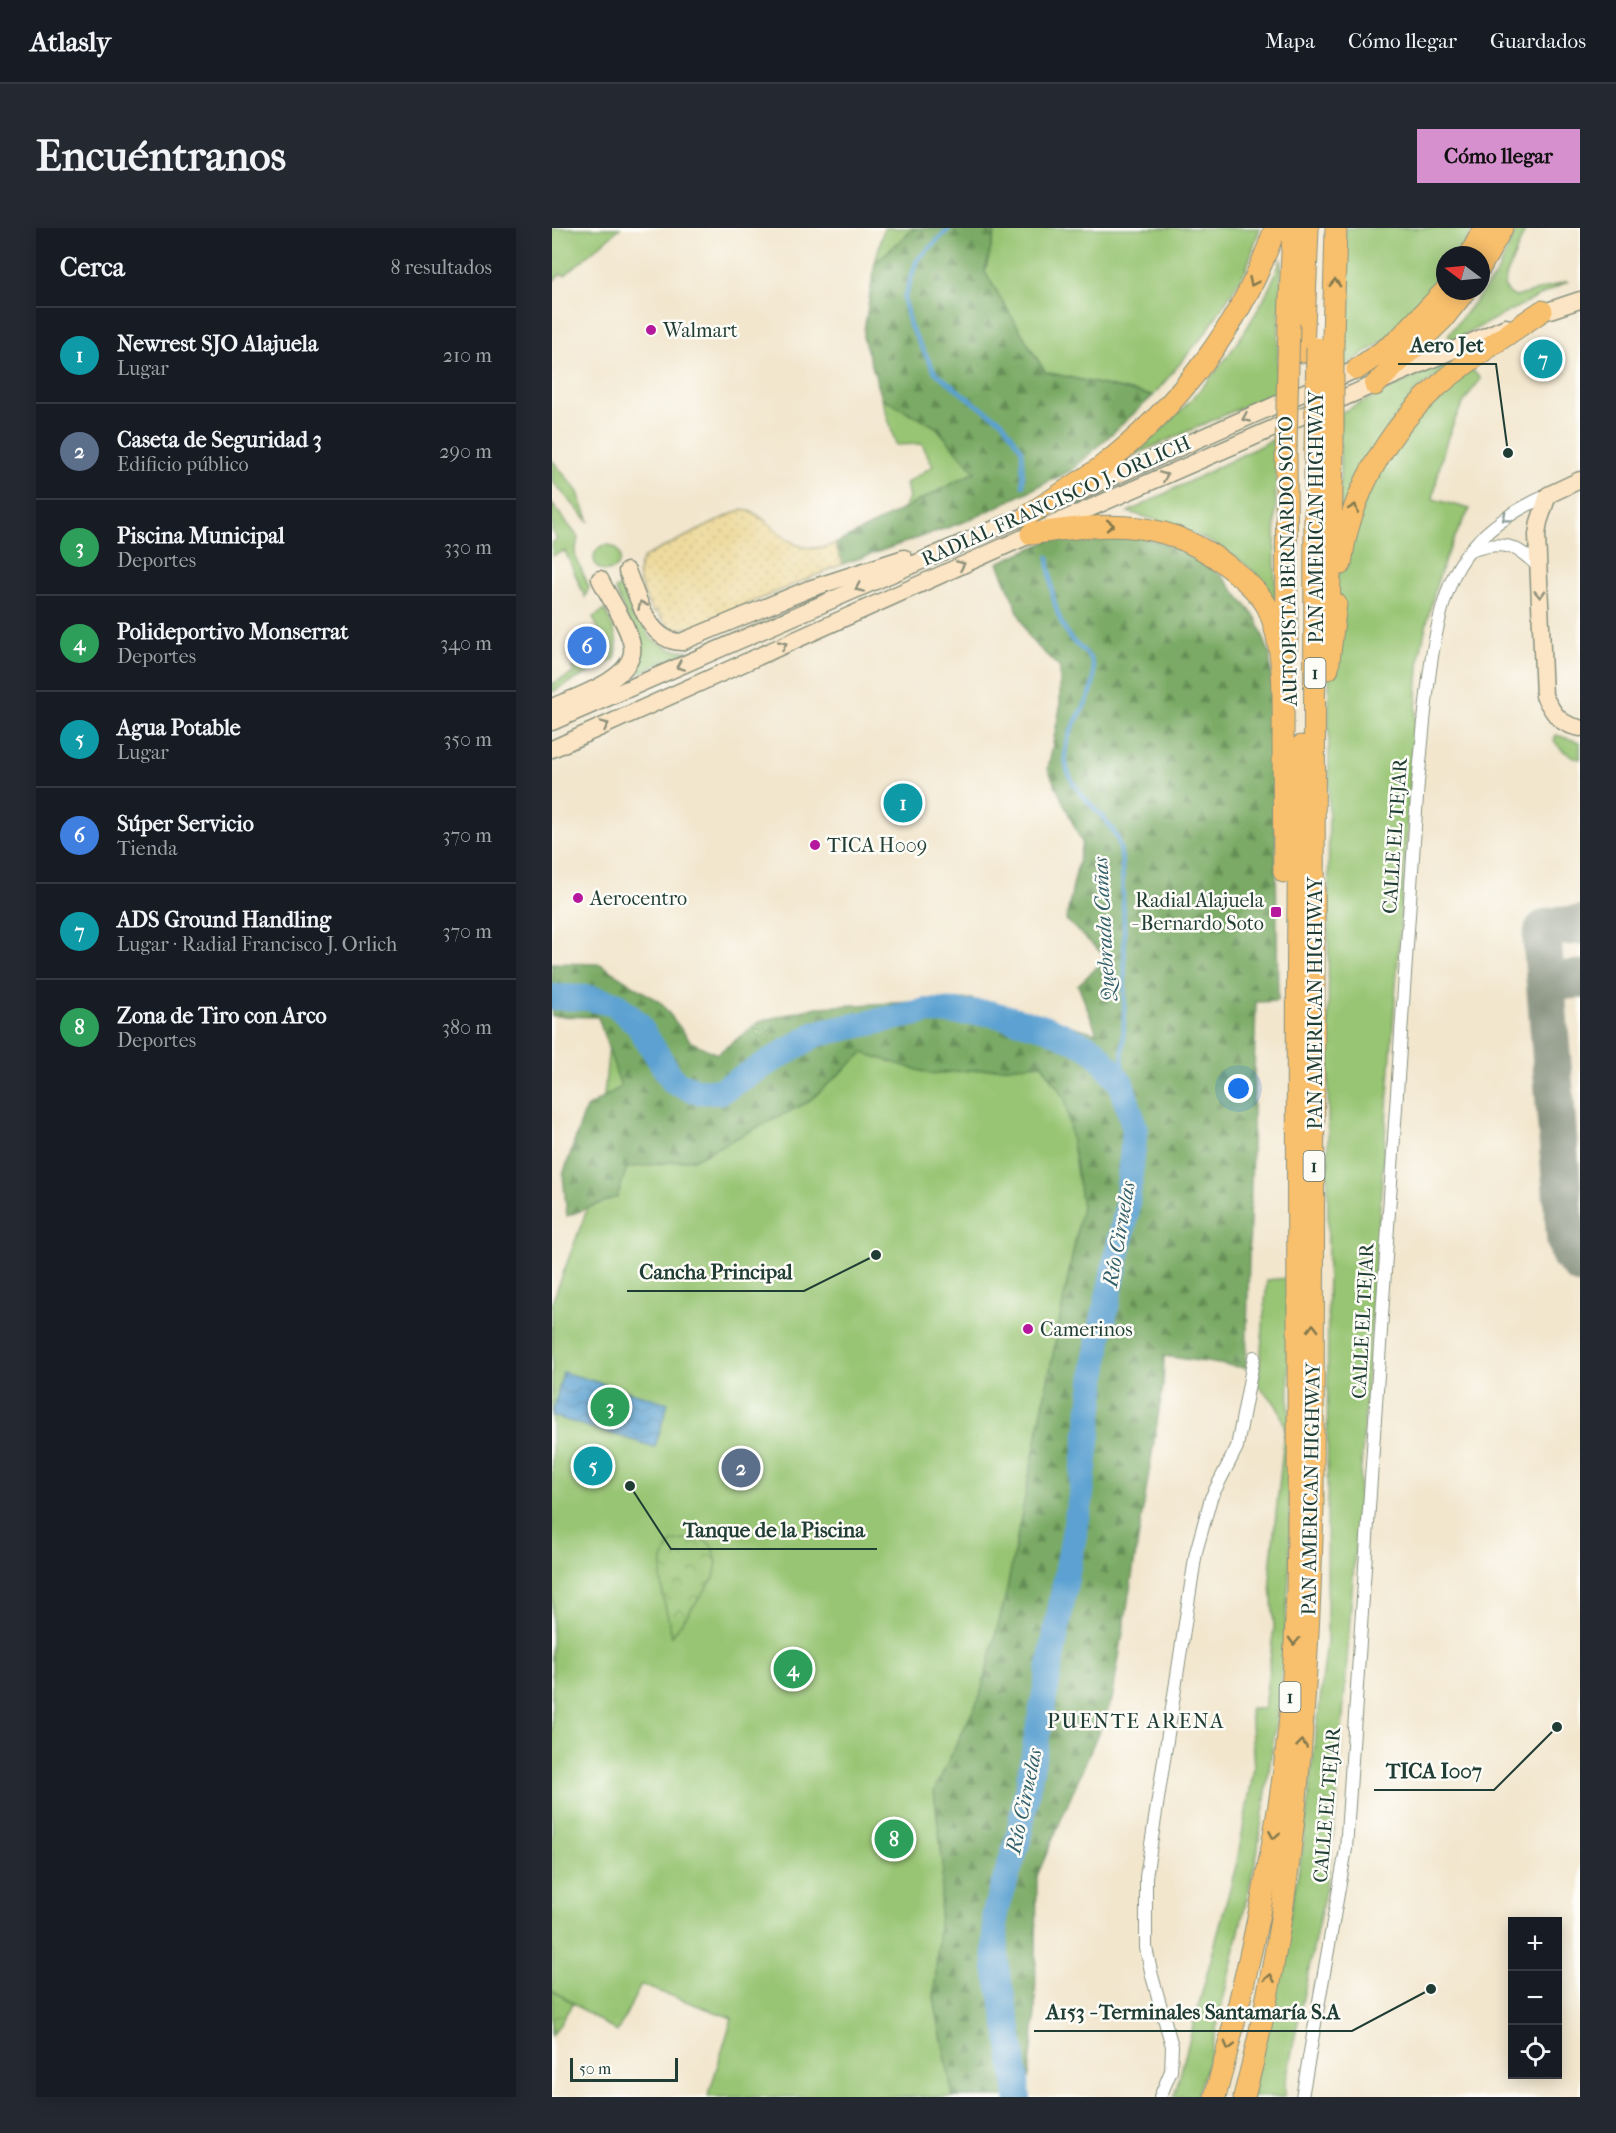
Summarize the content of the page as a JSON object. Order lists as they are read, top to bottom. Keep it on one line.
{"streets":{"highway":["PAN AMERICAN HIGHWAY","AUTOPISTA BERNARDO SOTO","1"],"main road":["RADIAL FRANCISCO J. ORLICH"],"street":["CALLE EL TEJAR"]},"crossings":[["PAN AMERICAN HIGHWAY","AUTOPISTA BERNARDO SOTO"],["PAN AMERICAN HIGHWAY","1"],["AUTOPISTA BERNARDO SOTO","1"]],"one_way":["PAN AMERICAN HIGHWAY"],"districts":["PUENTE ARENA"],"water":["Quebrada Cañas","Río Ciruelas"],"places":{"other":["Walmart","Aero Jet","TICA H009","Aerocentro","Cancha Principal","Camerinos","Tanque de la Piscina","TICA I007","A153 - Terminales Santamaría S.A"],"transit":["Radial Alajuela - Bernardo Soto"]},"scale_bar":"50 m","north":"left","page":{"header":"Atlasly","nav":["Mapa","Cómo llegar","Guardados"],"buttons":"Cómo llegar","title":"Encuéntranos","heading":["Cerca","8 resultados"],"list":[{"mark":"1","name":"Newrest SJO Alajuela","note":"Lugar","value":"210 m"},{"mark":"2","name":"Caseta de Seguridad 3","note":"Edificio público","value":"290 m"},{"mark":"3","name":"Piscina Municipal","note":"Deportes","value":"330 m"},{"mark":"4","name":"Polideportivo Monserrat","note":"Deportes","value":"340 m"},{"mark":"5","name":"Agua Potable","note":"Lugar","value":"350 m"},{"mark":"6","name":"Súper Servicio","note":"Tienda","value":"370 m"},{"mark":"7","name":"ADS Ground Handling","note":"Lugar · Radial Francisco J. Orlich","value":"370 m"},{"mark":"8","name":"Zona de Tiro con Arco","note":"Deportes","value":"380 m"}],"pins":["7","6","1","3","5","2","4","8"],"map_buttons":["+","−"],"scale":"50 m"}}
